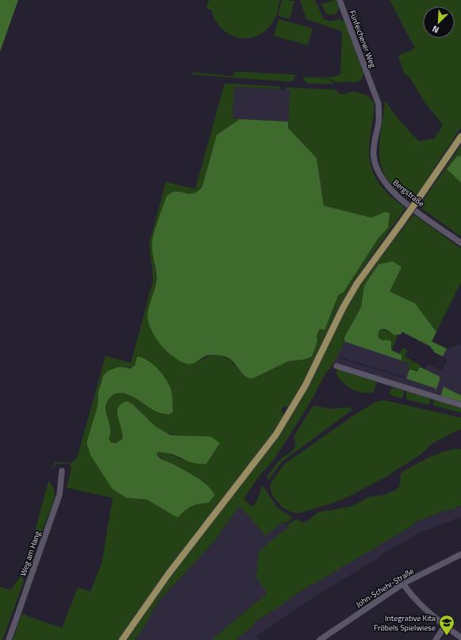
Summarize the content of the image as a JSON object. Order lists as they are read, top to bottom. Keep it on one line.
{"streets":{"street":["Fünfeichener Weg","Bergstraße","Weg am Hang","John-Schehr-Straße"]},"crossings":[["Fünfeichener Weg","Bergstraße"]],"places":{"school or university":["Integrative Kita Fröbels Spielwiese"]},"north":"bottom left"}
